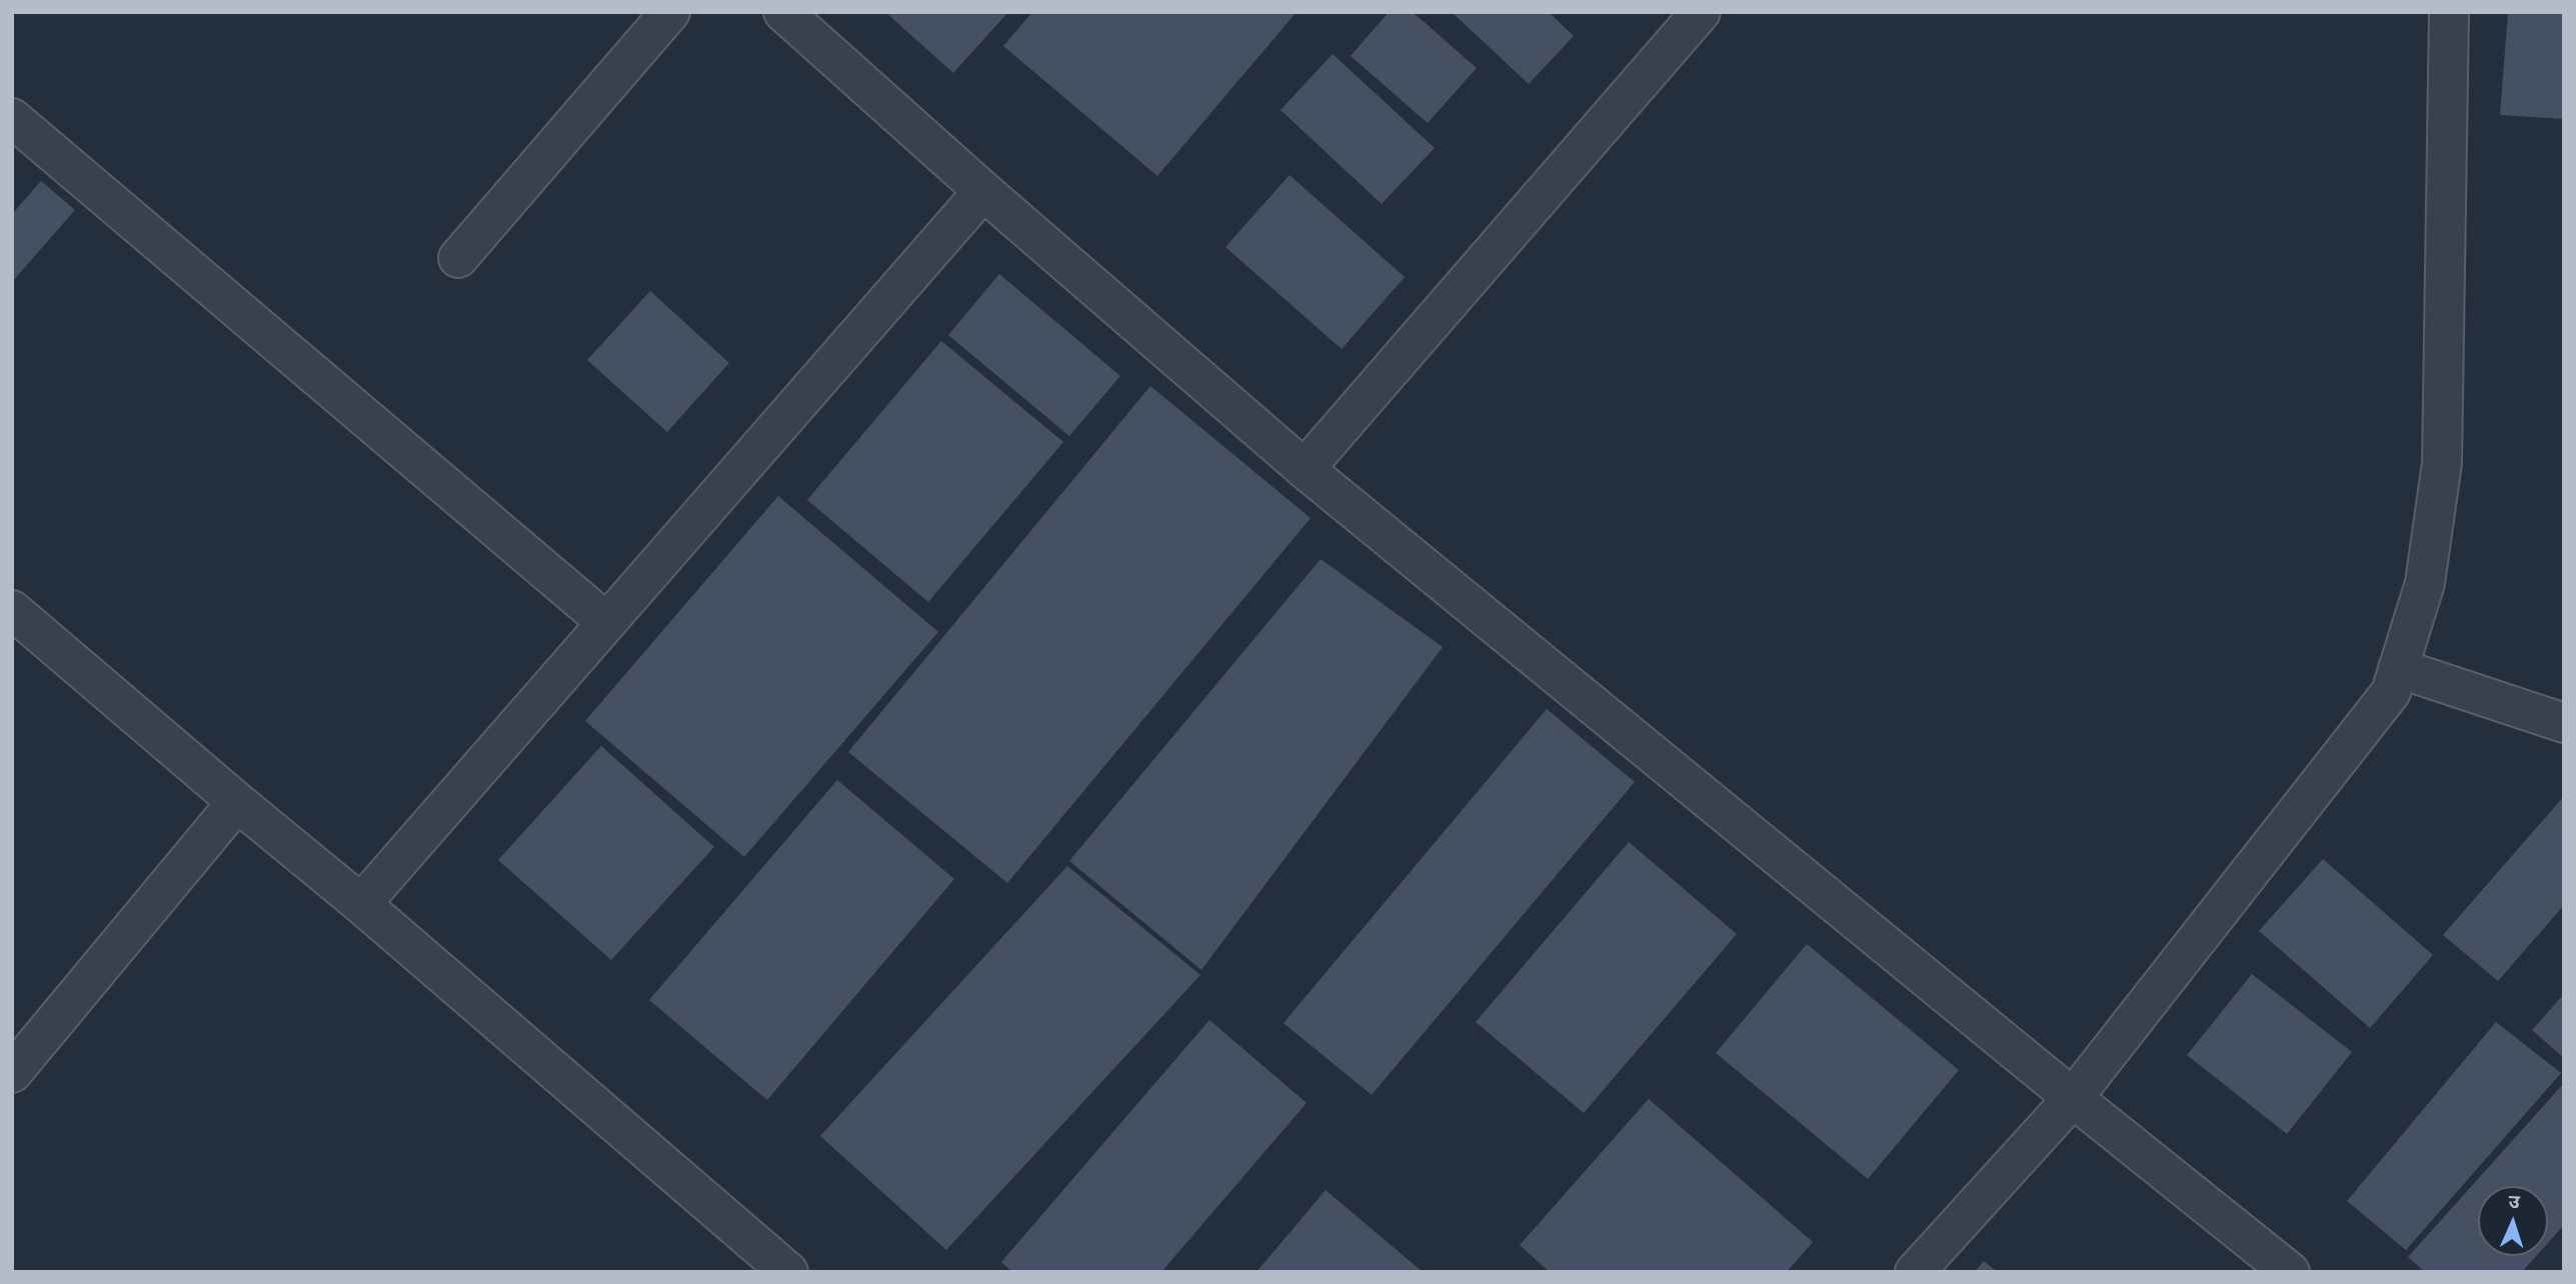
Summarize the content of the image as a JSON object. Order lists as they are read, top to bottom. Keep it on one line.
{"north":"top"}
